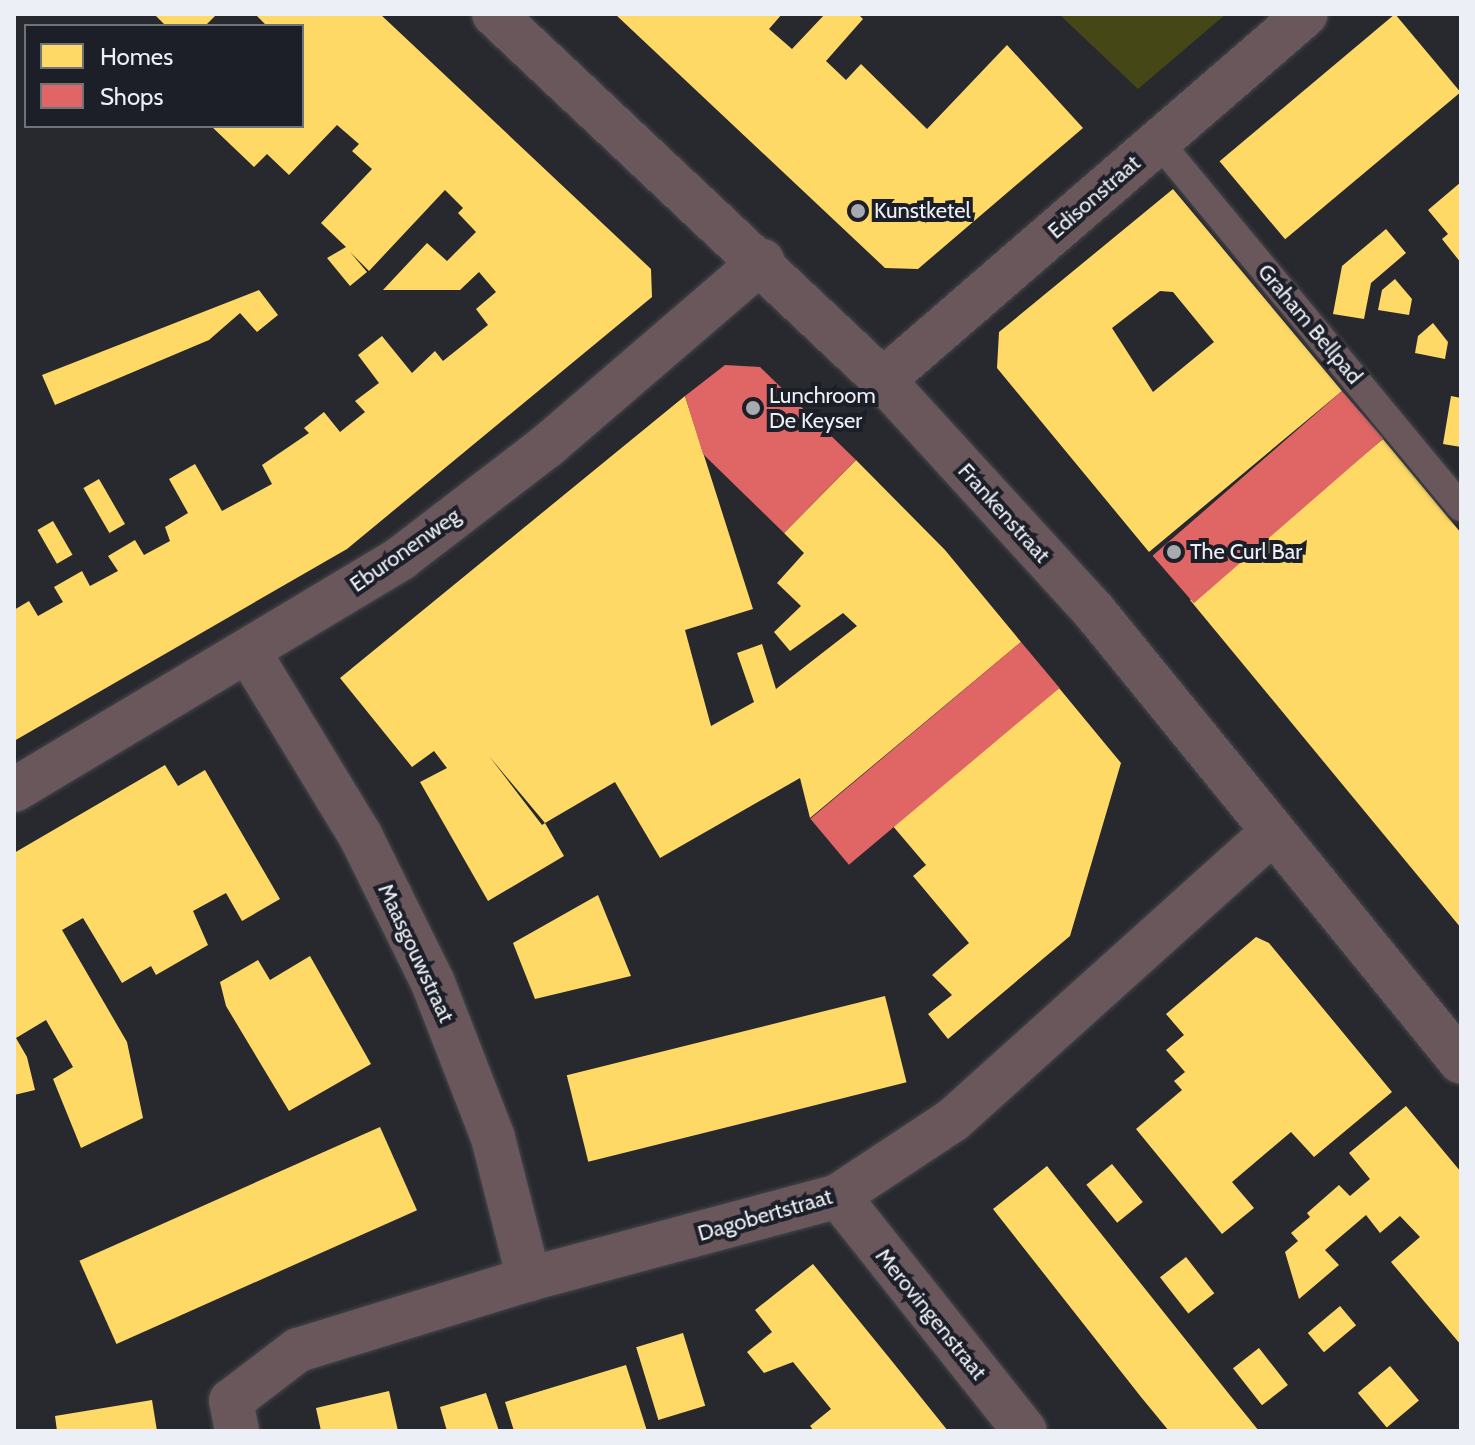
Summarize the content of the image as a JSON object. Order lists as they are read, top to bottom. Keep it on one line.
{"streets":{"street":["Edisonstraat","Frankenstraat","Eburonenweg","Maasgouwstraat","Dagobertstraat","Merovingenstraat"],"lane":["Graham Bellpad"]},"crossings":[["Edisonstraat","Graham Bellpad"],["Edisonstraat","Frankenstraat"],["Frankenstraat","Eburonenweg"],["Frankenstraat","Dagobertstraat"],["Eburonenweg","Maasgouwstraat"],["Maasgouwstraat","Dagobertstraat"],["Dagobertstraat","Merovingenstraat"]],"places":["Kunstketel","Lunchroom De Keyser","The Curl Bar"],"legend":["Homes","Shops"]}
